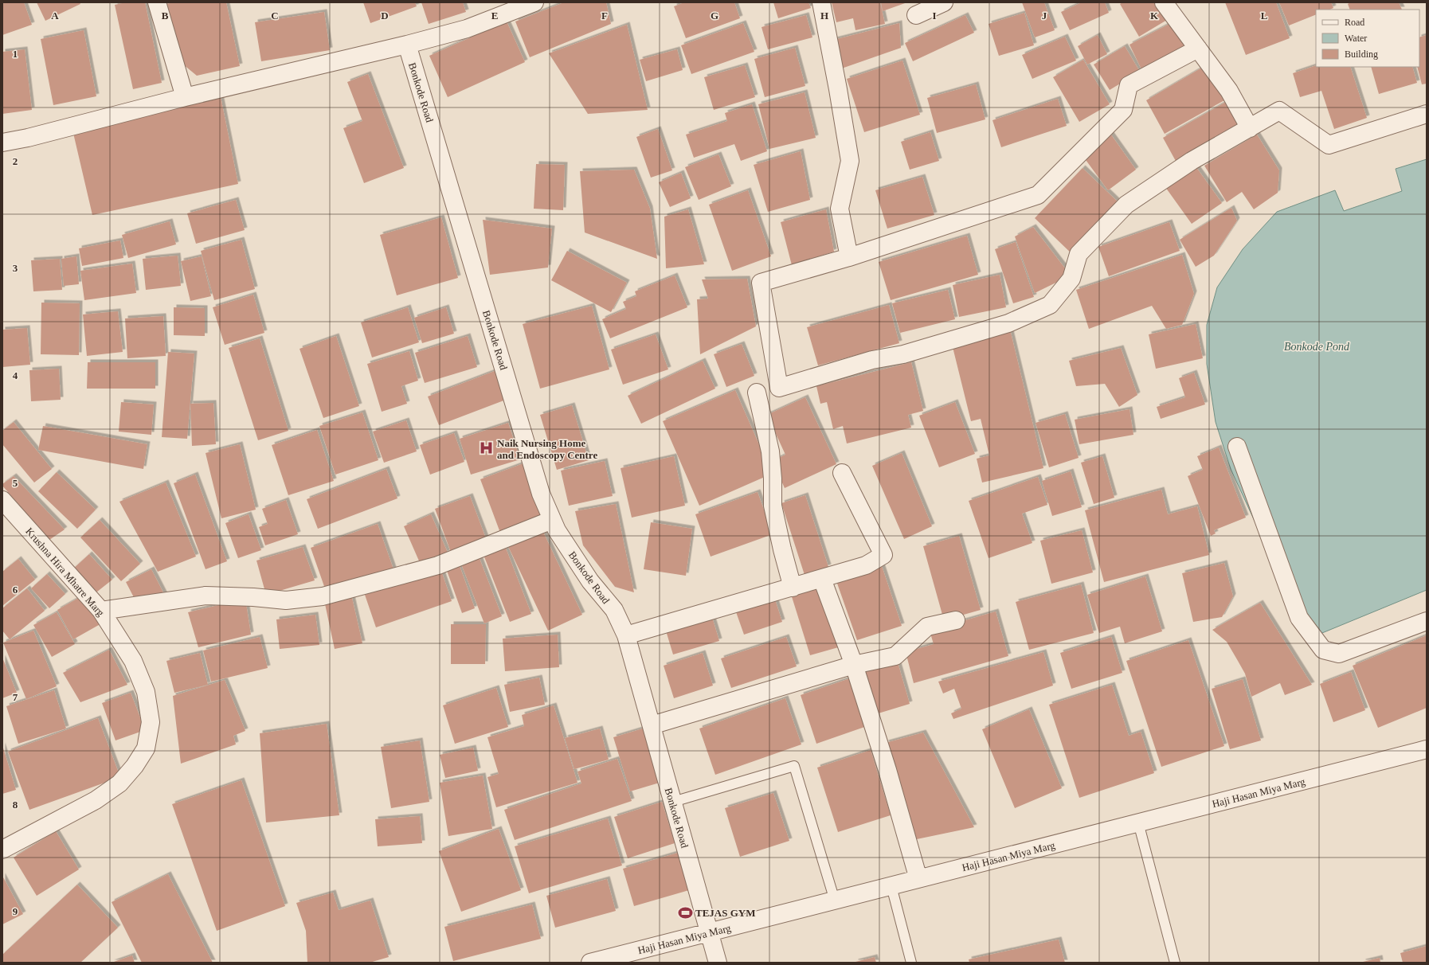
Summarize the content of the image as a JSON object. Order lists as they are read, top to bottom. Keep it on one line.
{"streets":{"street":["Bonkode Road","Krushna Hira Mhatre Marg","Haji Hasan Miya Marg"]},"crossings":[["Bonkode Road","Haji Hasan Miya Marg"]],"water":["Bonkode Pond"],"places":{"hospital":["Naik Nursing Home and Endoscopy Centre"],"sports":["TEJAS GYM"]},"legend":["Road","Water","Building"],"grid":{"columns":["A","B","C","D","E","F","G","H","I","J","K","L"],"rows":["1","2","3","4","5","6","7","8","9"]}}
